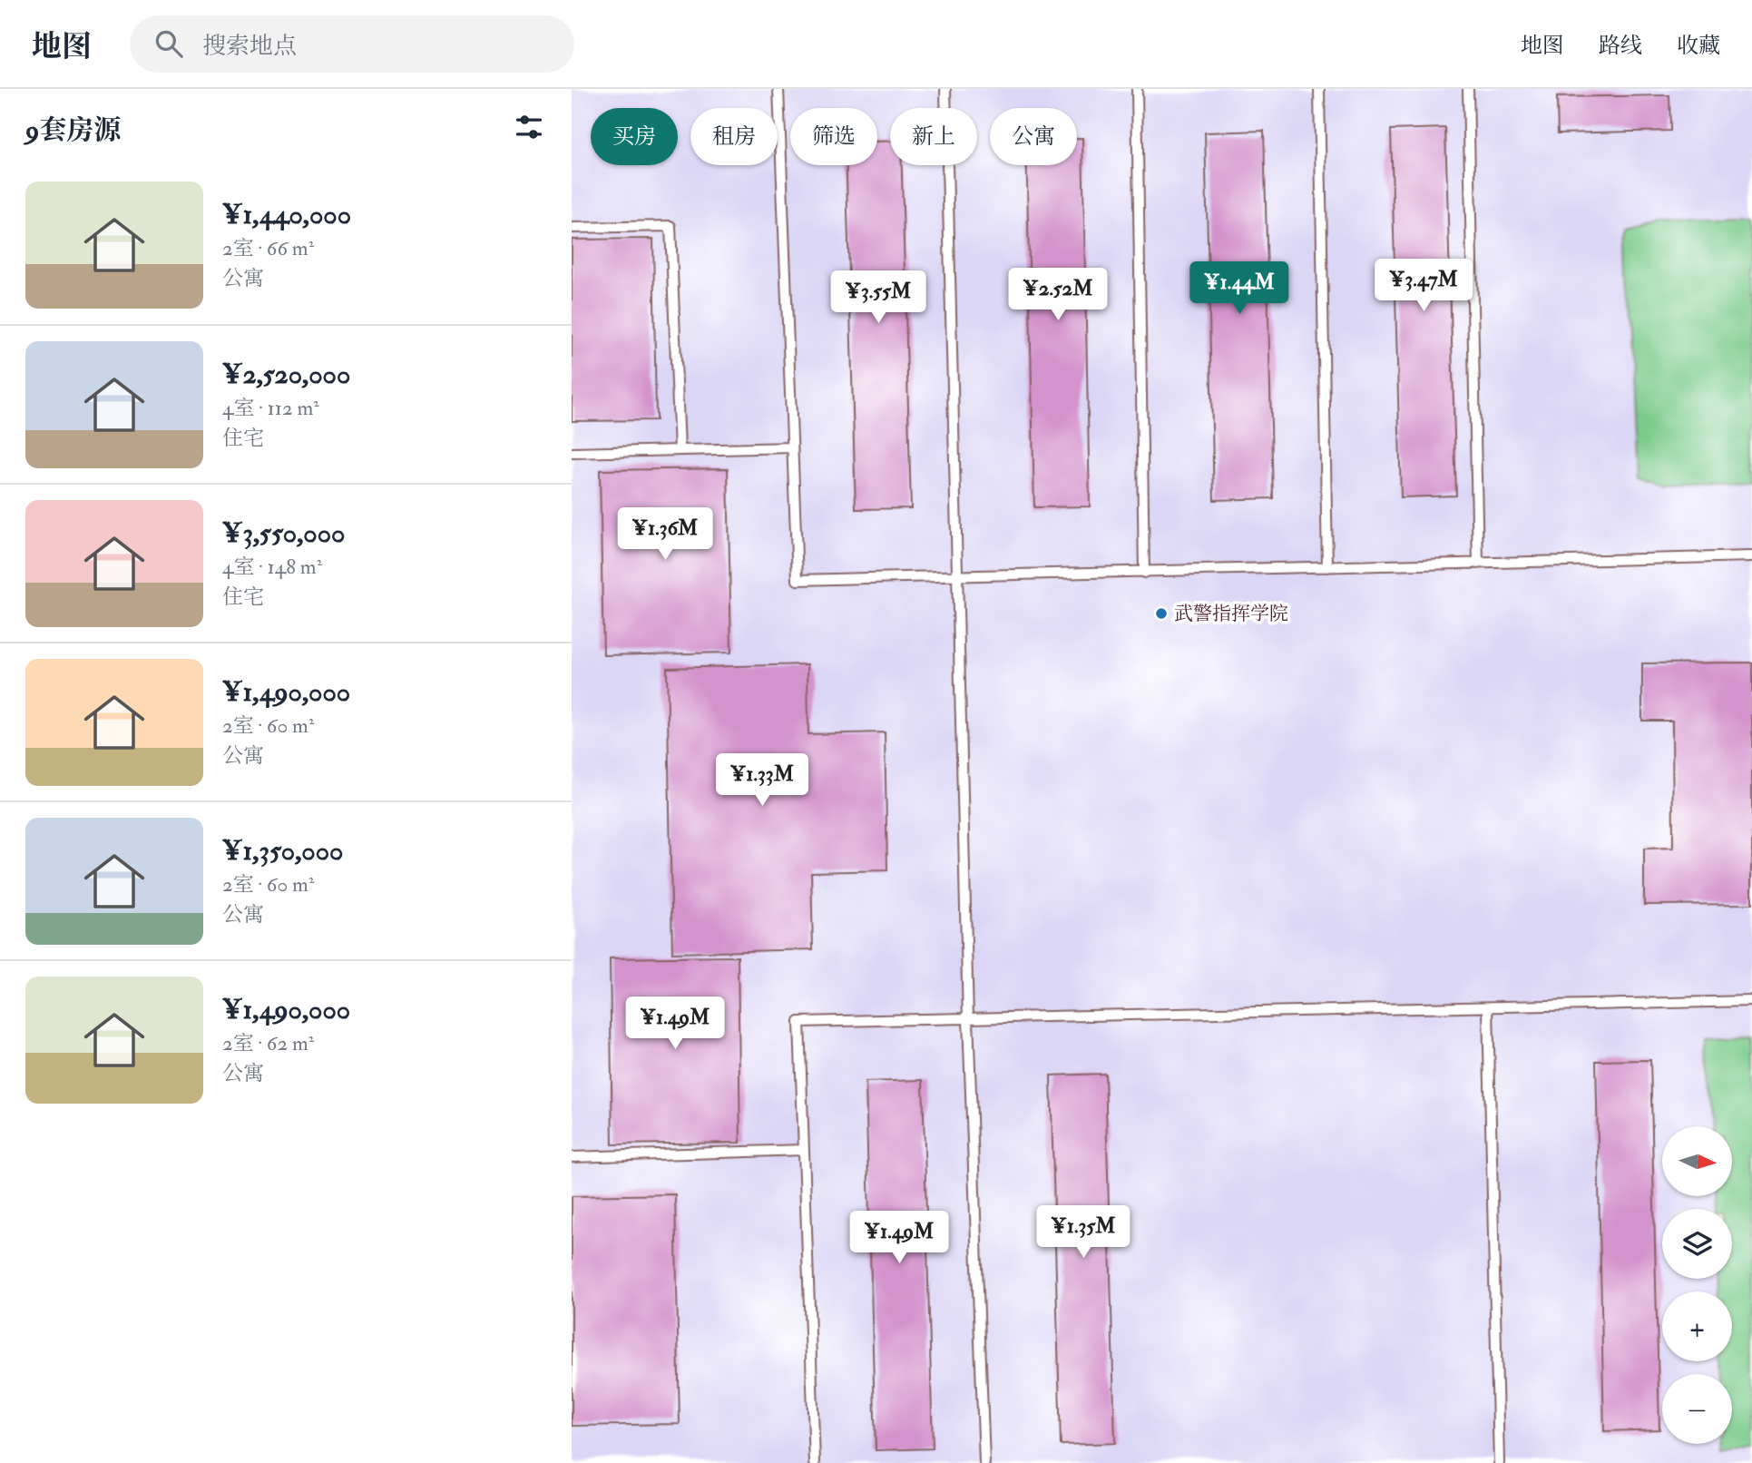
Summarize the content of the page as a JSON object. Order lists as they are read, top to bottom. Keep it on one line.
{"places":["武警指挥学院"],"north":"right","page":{"header":"地图","search":"搜索地点","nav":["地图","路线","收藏"],"heading":"9套房源","chip":["买房","租房","筛选","新上","公寓"],"list":[{"name":"¥1,440,000","note":"2室 · 66 m² · 公寓"},{"name":"¥2,520,000","note":"4室 · 112 m² · 住宅"},{"name":"¥3,550,000","note":"4室 · 148 m² · 住宅"},{"name":"¥1,490,000","note":"2室 · 60 m² · 公寓"},{"name":"¥1,350,000","note":"2室 · 60 m² · 公寓"},{"name":"¥1,490,000","note":"2室 · 62 m² · 公寓"}],"price":["¥3.47M","¥1.44M","¥2.52M","¥3.55M","¥1.36M","¥1.33M","¥1.49M","¥1.35M","¥1.49M"],"map_buttons":["+","−"]}}
